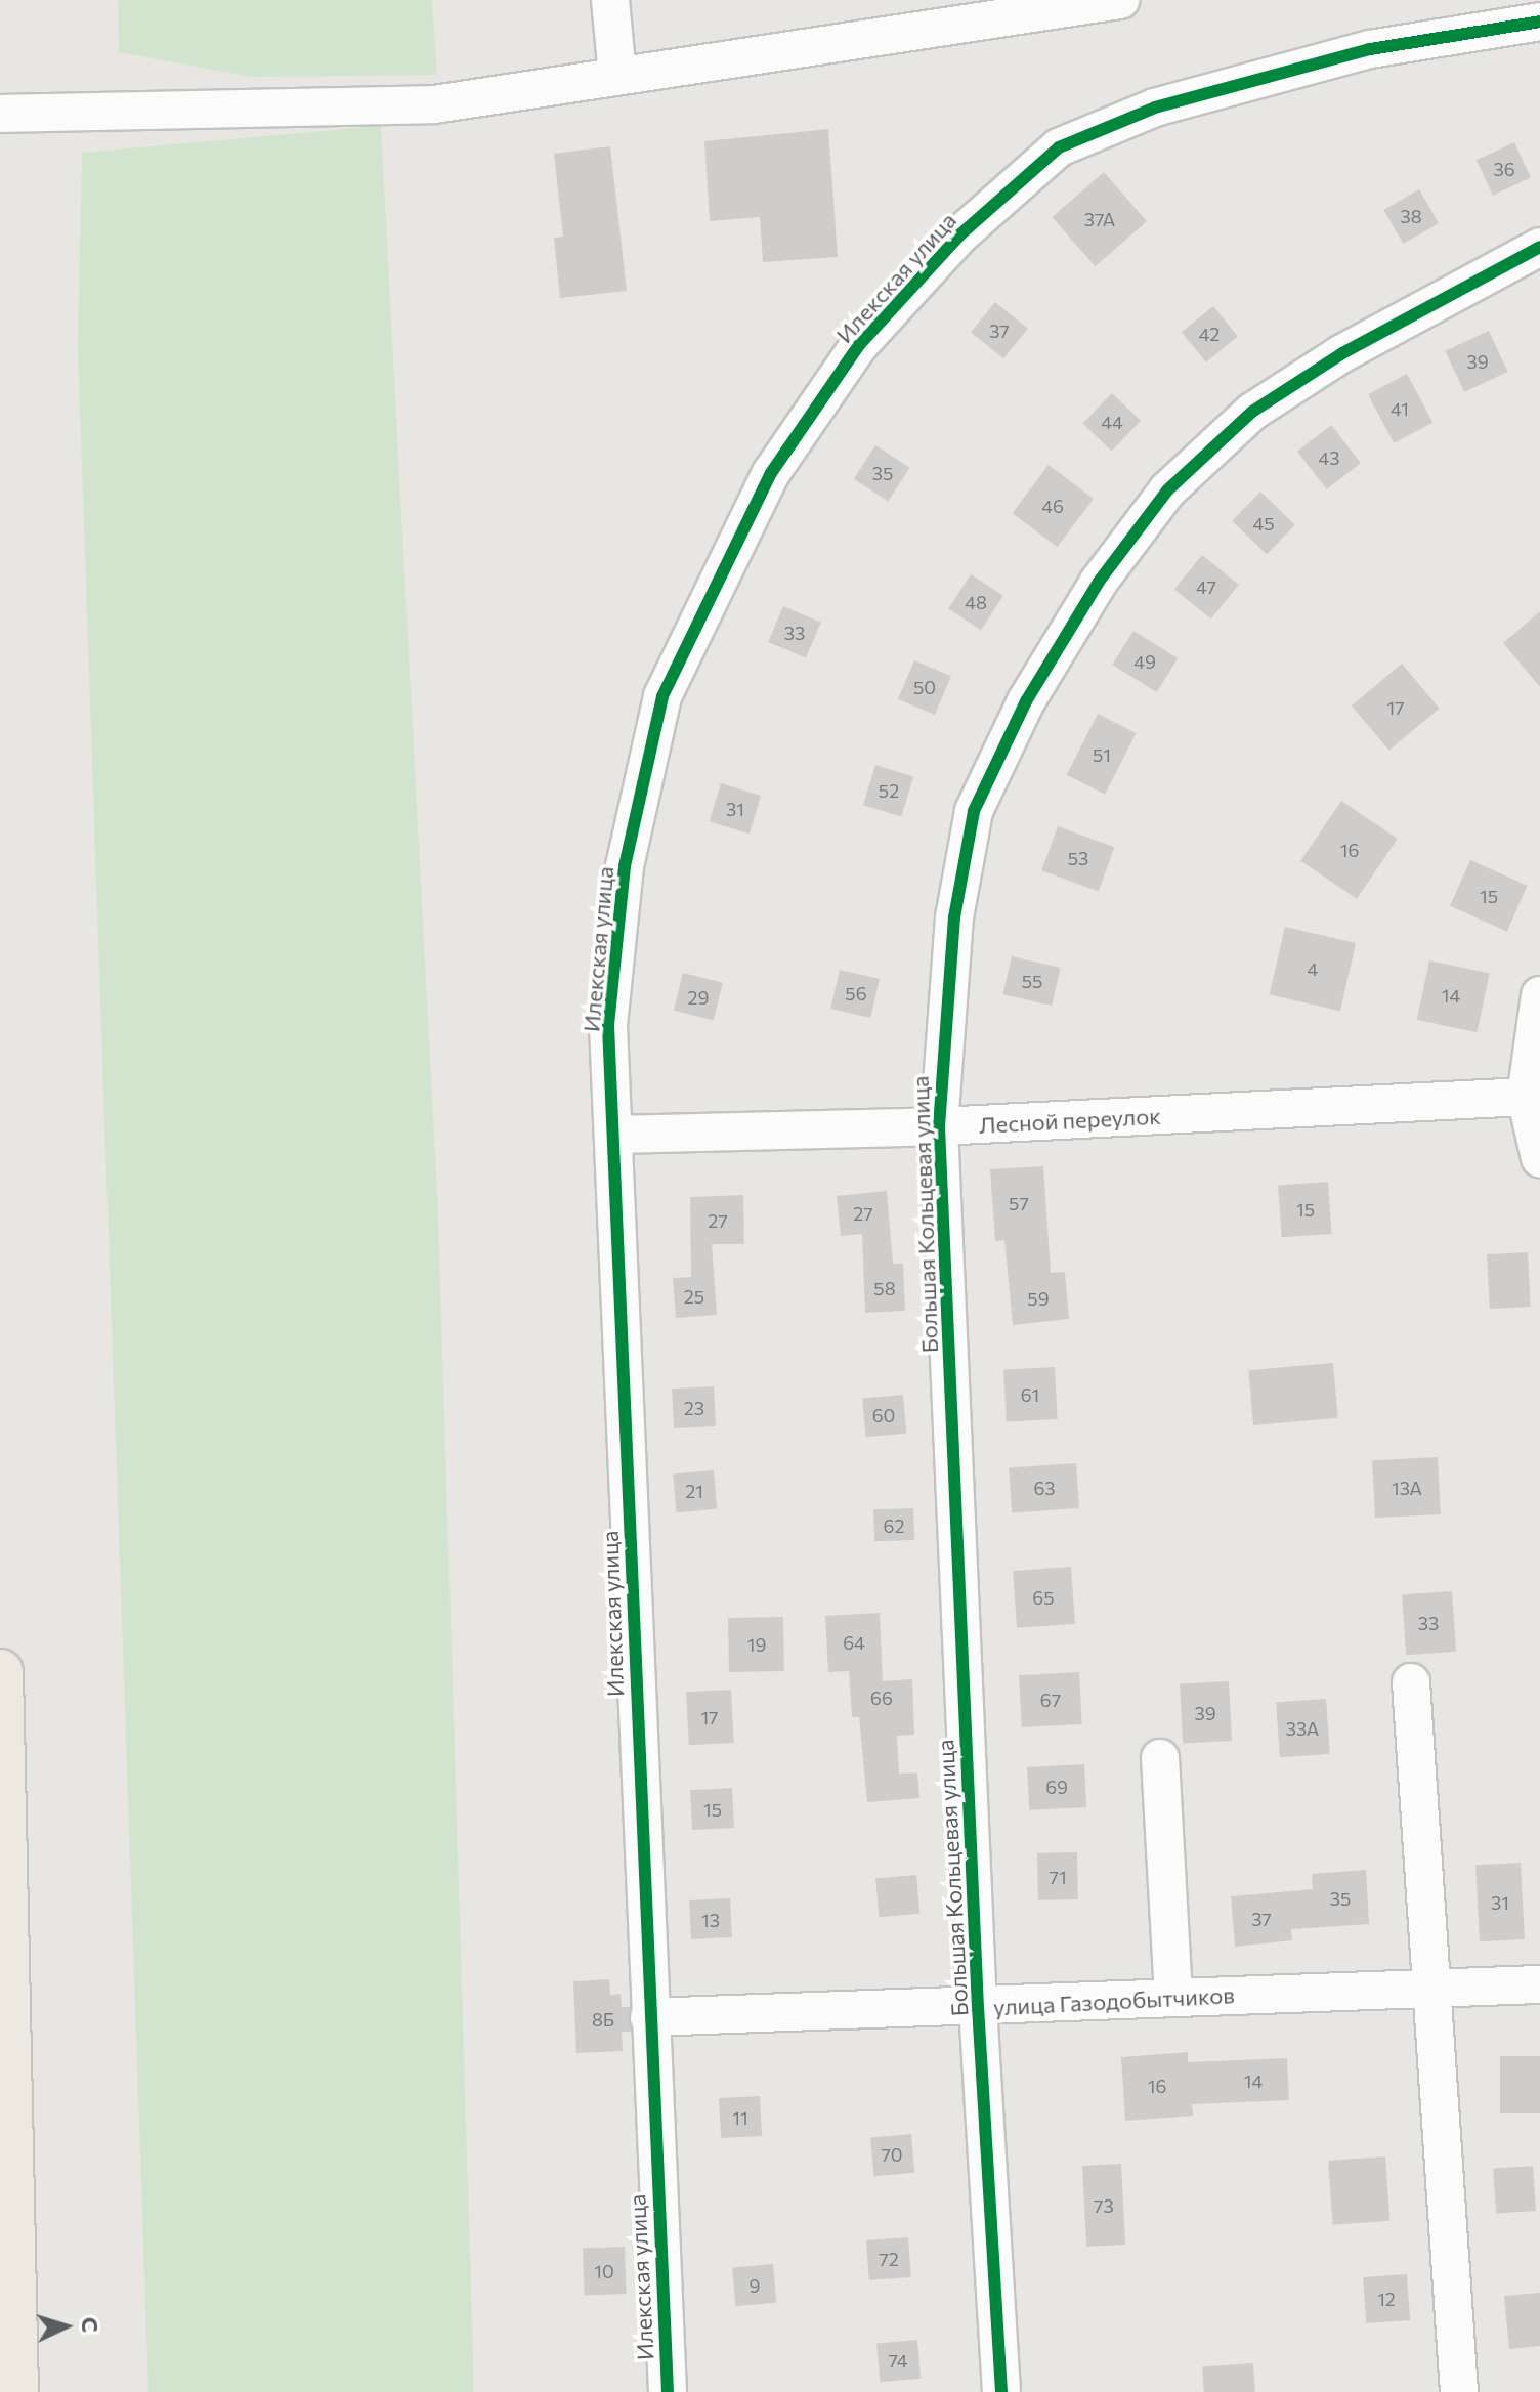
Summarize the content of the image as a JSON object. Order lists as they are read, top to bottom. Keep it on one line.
{"streets":{"street":["Илекская улица","Лесной переулок","Большая Кольцевая улица","улица Газодобытчиков"]},"crossings":[["Илекская улица","Лесной переулок"],["Илекская улица","улица Газодобытчиков"],["Лесной переулок","Большая Кольцевая улица"],["Большая Кольцевая улица","улица Газодобытчиков"]],"house_numbers":["36","38","37А","37","42","39","41","44","43","35","46","45","47","48","33","49","50","17","51","52","31","16","53","15","4","55","56","14","29","57","15","27","27","58","25","59","61","23","60","63","13А","21","62","65","33","64","19","66","67","39","17","33А","69","15","71","35","31","37","13","8Б","14","16","11","70","73","72","10","9","12","74"],"north":"right"}
